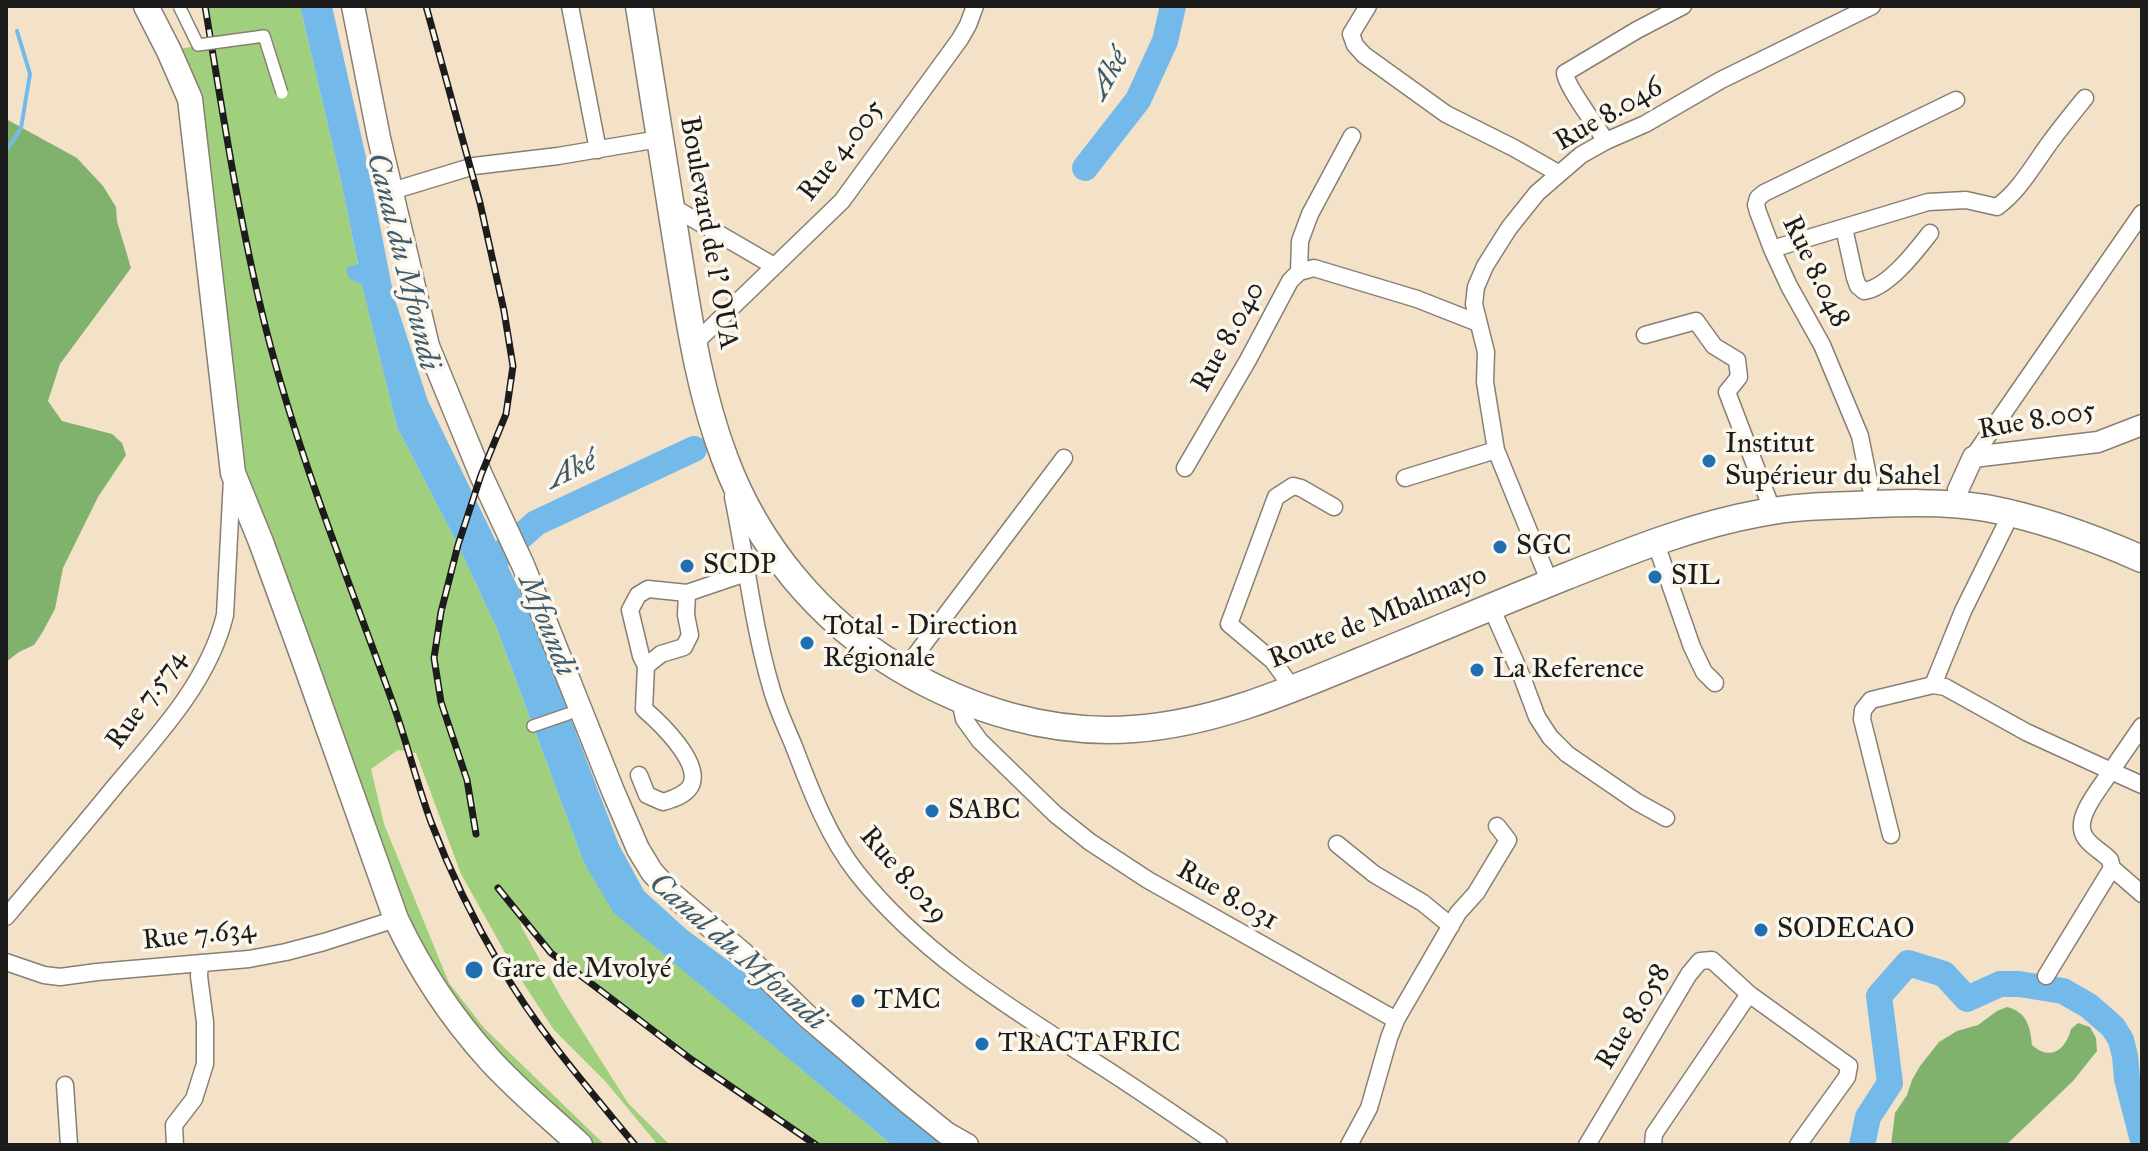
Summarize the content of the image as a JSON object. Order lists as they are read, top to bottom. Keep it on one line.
{"streets":{"highway":["Boulevard de l' OUA","Route de Mbalmayo"],"street":["Rue 8.046","Rue 4.005","Rue 8.048","Rue 8.040","Rue 8.005","Rue 7.574","Rue 8.029","Rue 8.031","Rue 7.634","Rue 8.058"]},"crossings":[["Rue 8.046","Rue 8.040"],["Rue 8.046","Route de Mbalmayo"],["Rue 4.005","Boulevard de l' OUA"],["Boulevard de l' OUA","Route de Mbalmayo"],["Boulevard de l' OUA","Rue 8.029"],["Route de Mbalmayo","Rue 8.029"],["Route de Mbalmayo","Rue 8.031"]],"water":["Aké","Canal du Mfoundi","Mfoundi"],"places":["Institut Supérieur du Sahel","SGC","SCDP","SIL","Total - Direction Régionale","La Reference","SABC","SODECAO","Gare de Mvolyé","TMC","TRACTAFRIC"]}
